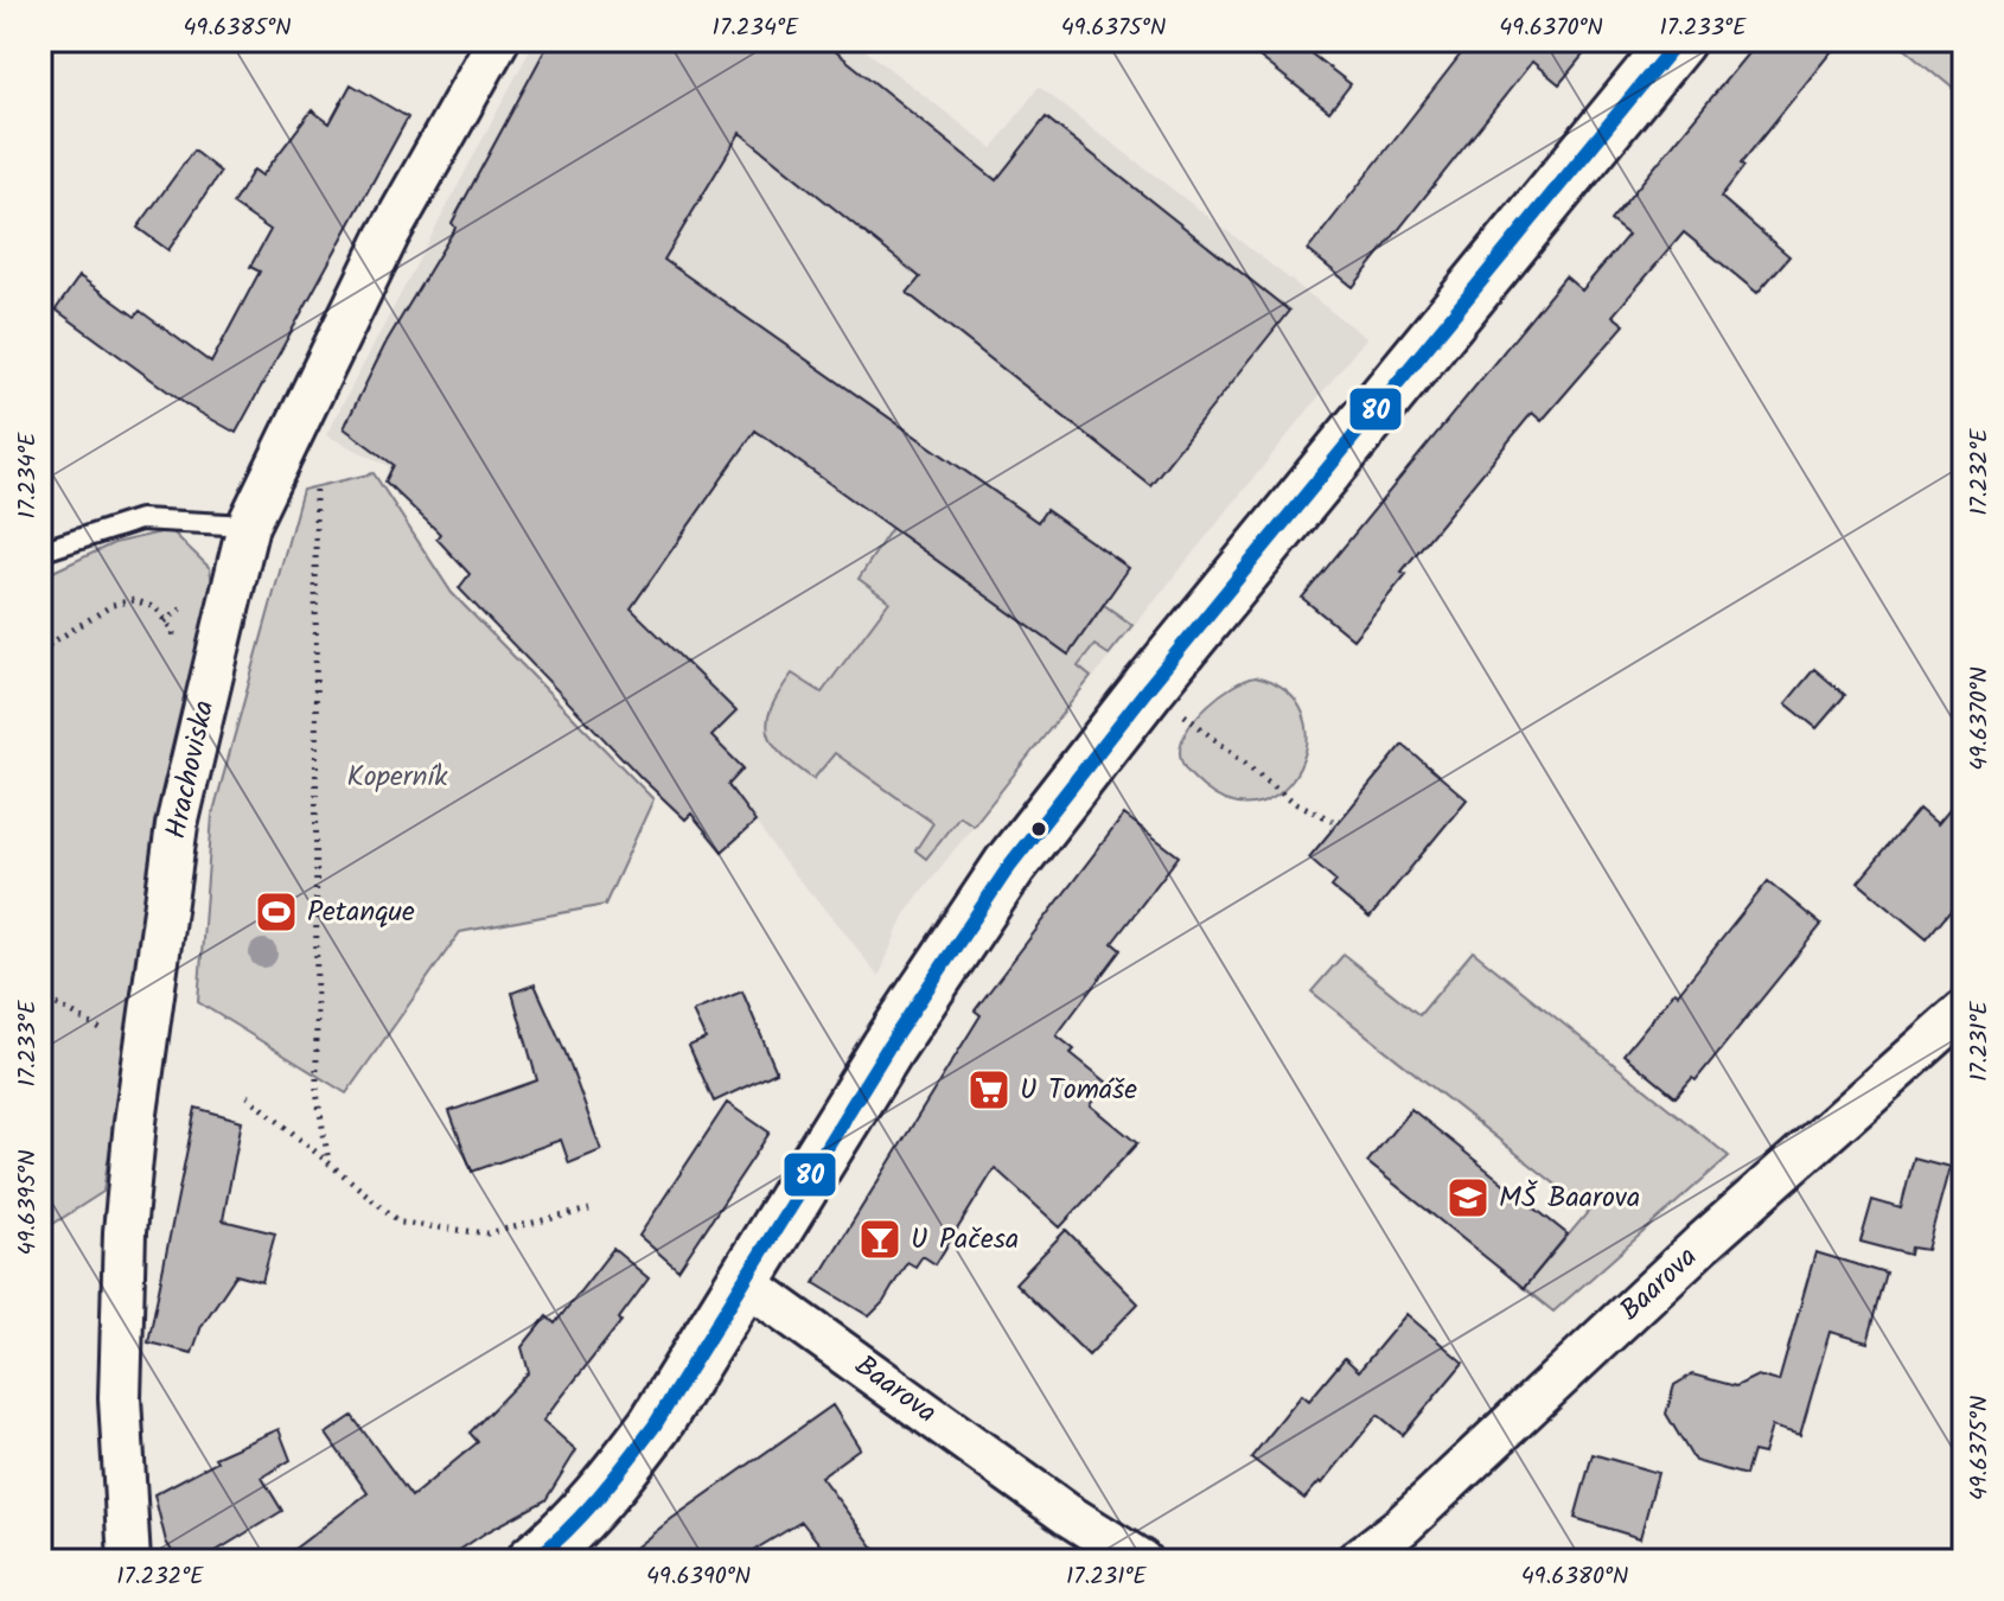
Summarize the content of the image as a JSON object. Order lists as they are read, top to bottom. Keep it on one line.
{"streets":{"street":["Hrachoviska","Baarova"]},"parks":["Koperník"],"places":{"sports":["Petanque"],"supermarket":["U Tomáše"],"school or university":["MŠ Baarova"],"bar":["U Pačesa"]},"lines":["transit line 80"],"coordinates":["49.6385°N","17.234°E","49.6375°N","49.6370°N","17.233°E","17.232°E","17.231°E","49.6395°N","49.6390°N","49.6380°N"]}
